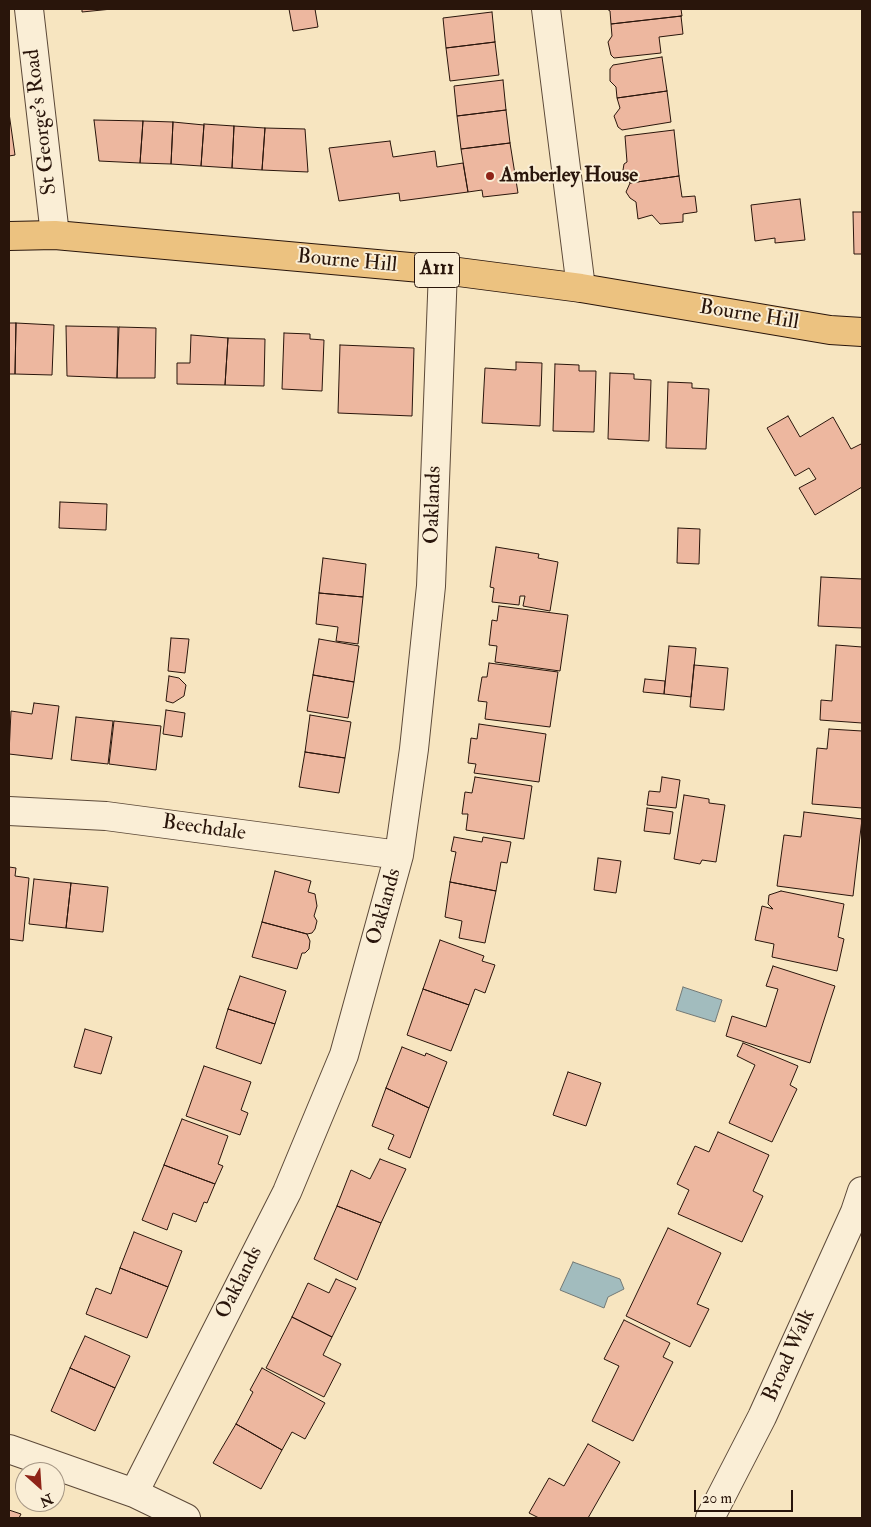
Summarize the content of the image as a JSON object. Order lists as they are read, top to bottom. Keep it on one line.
{"streets":{"main road":["Bourne Hill","A111"],"street":["St George's Road","Oaklands","Beechdale","Broad Walk"]},"crossings":[["St George's Road","Bourne Hill"],["Bourne Hill","Oaklands"],["Oaklands","Beechdale"]],"places":["Amberley House"],"scale_bar":"20 m","north":"bottom right"}
